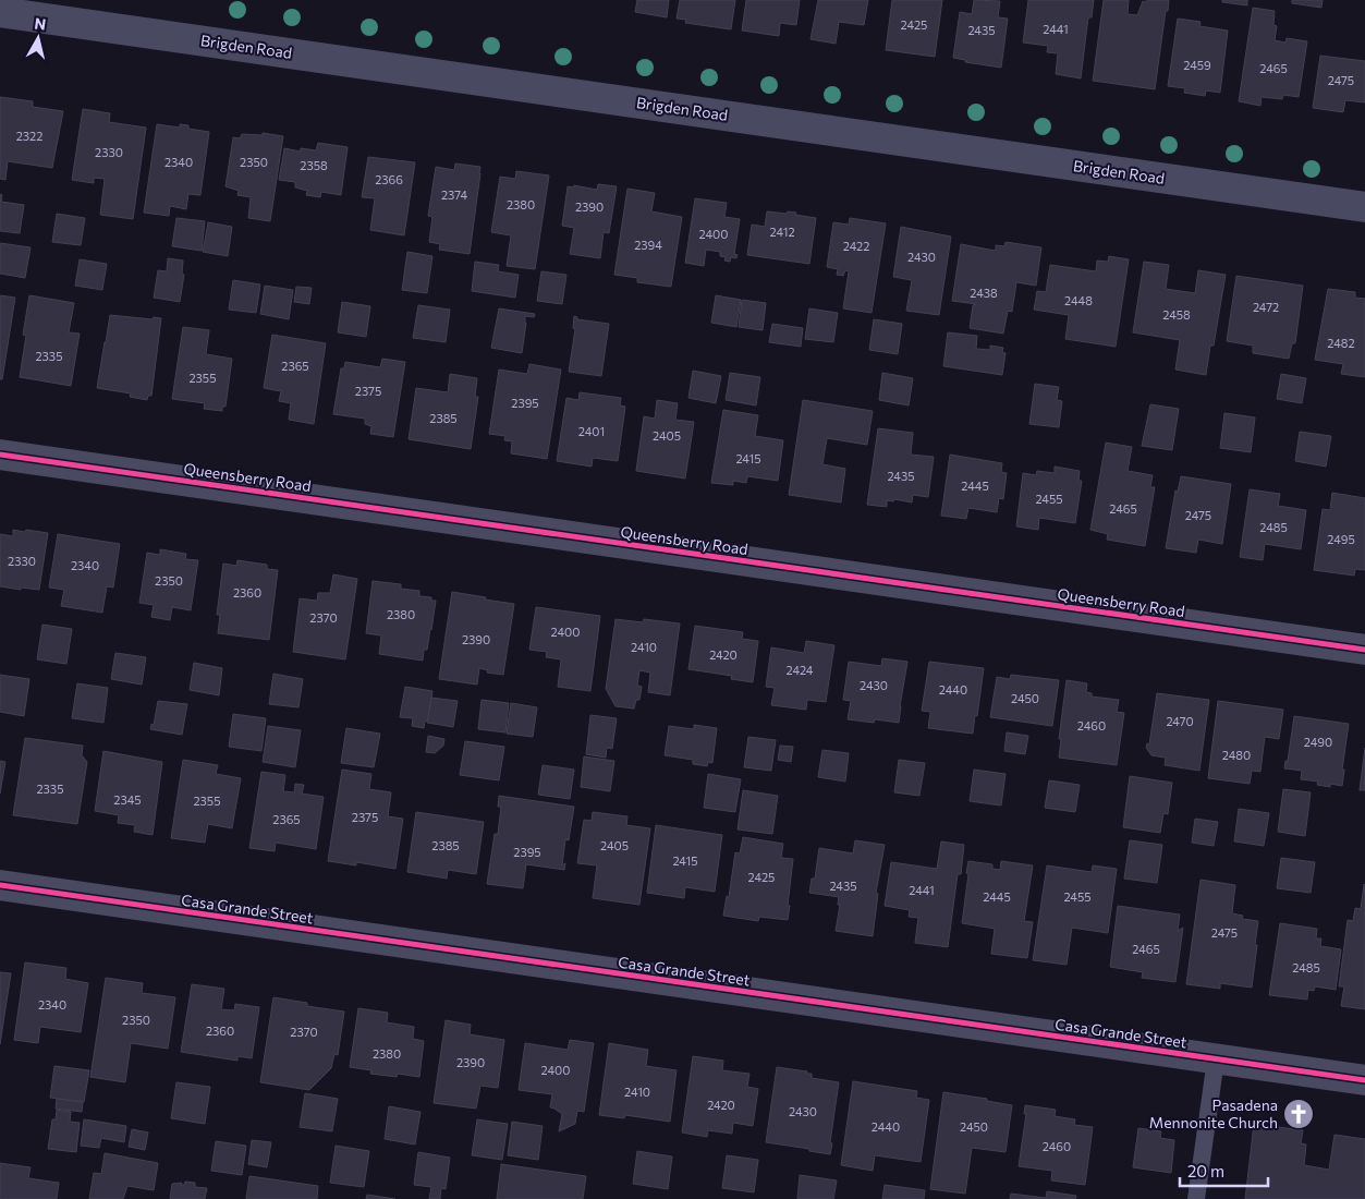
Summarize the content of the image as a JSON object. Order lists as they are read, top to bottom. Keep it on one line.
{"streets":{"street":["Brigden Road","Queensberry Road","Casa Grande Street"]},"places":{"church":["Pasadena Mennonite Church"]},"house_numbers":["2425","2441","2435","2459","2465","2475","2322","2330","2340","2350","2358","2366","2374","2380","2390","2412","2400","2394","2422","2430","2438","2448","2472","2458","2482","2335","2365","2355","2375","2395","2385","2401","2405","2415","2435","2445","2455","2465","2475","2485","2495","2330","2340","2350","2360","2380","2370","2400","2390","2410","2420","2424","2430","2440","2450","2470","2460","2490","2480","2335","2345","2355","2375","2365","2385","2405","2395","2415","2425","2435","2441","2445","2455","2475","2465","2485","2340","2350","2360","2370","2380","2390","2400","2410","2420","2430","2440","2450","2460"],"scale_bar":"20 m","north":"top"}
